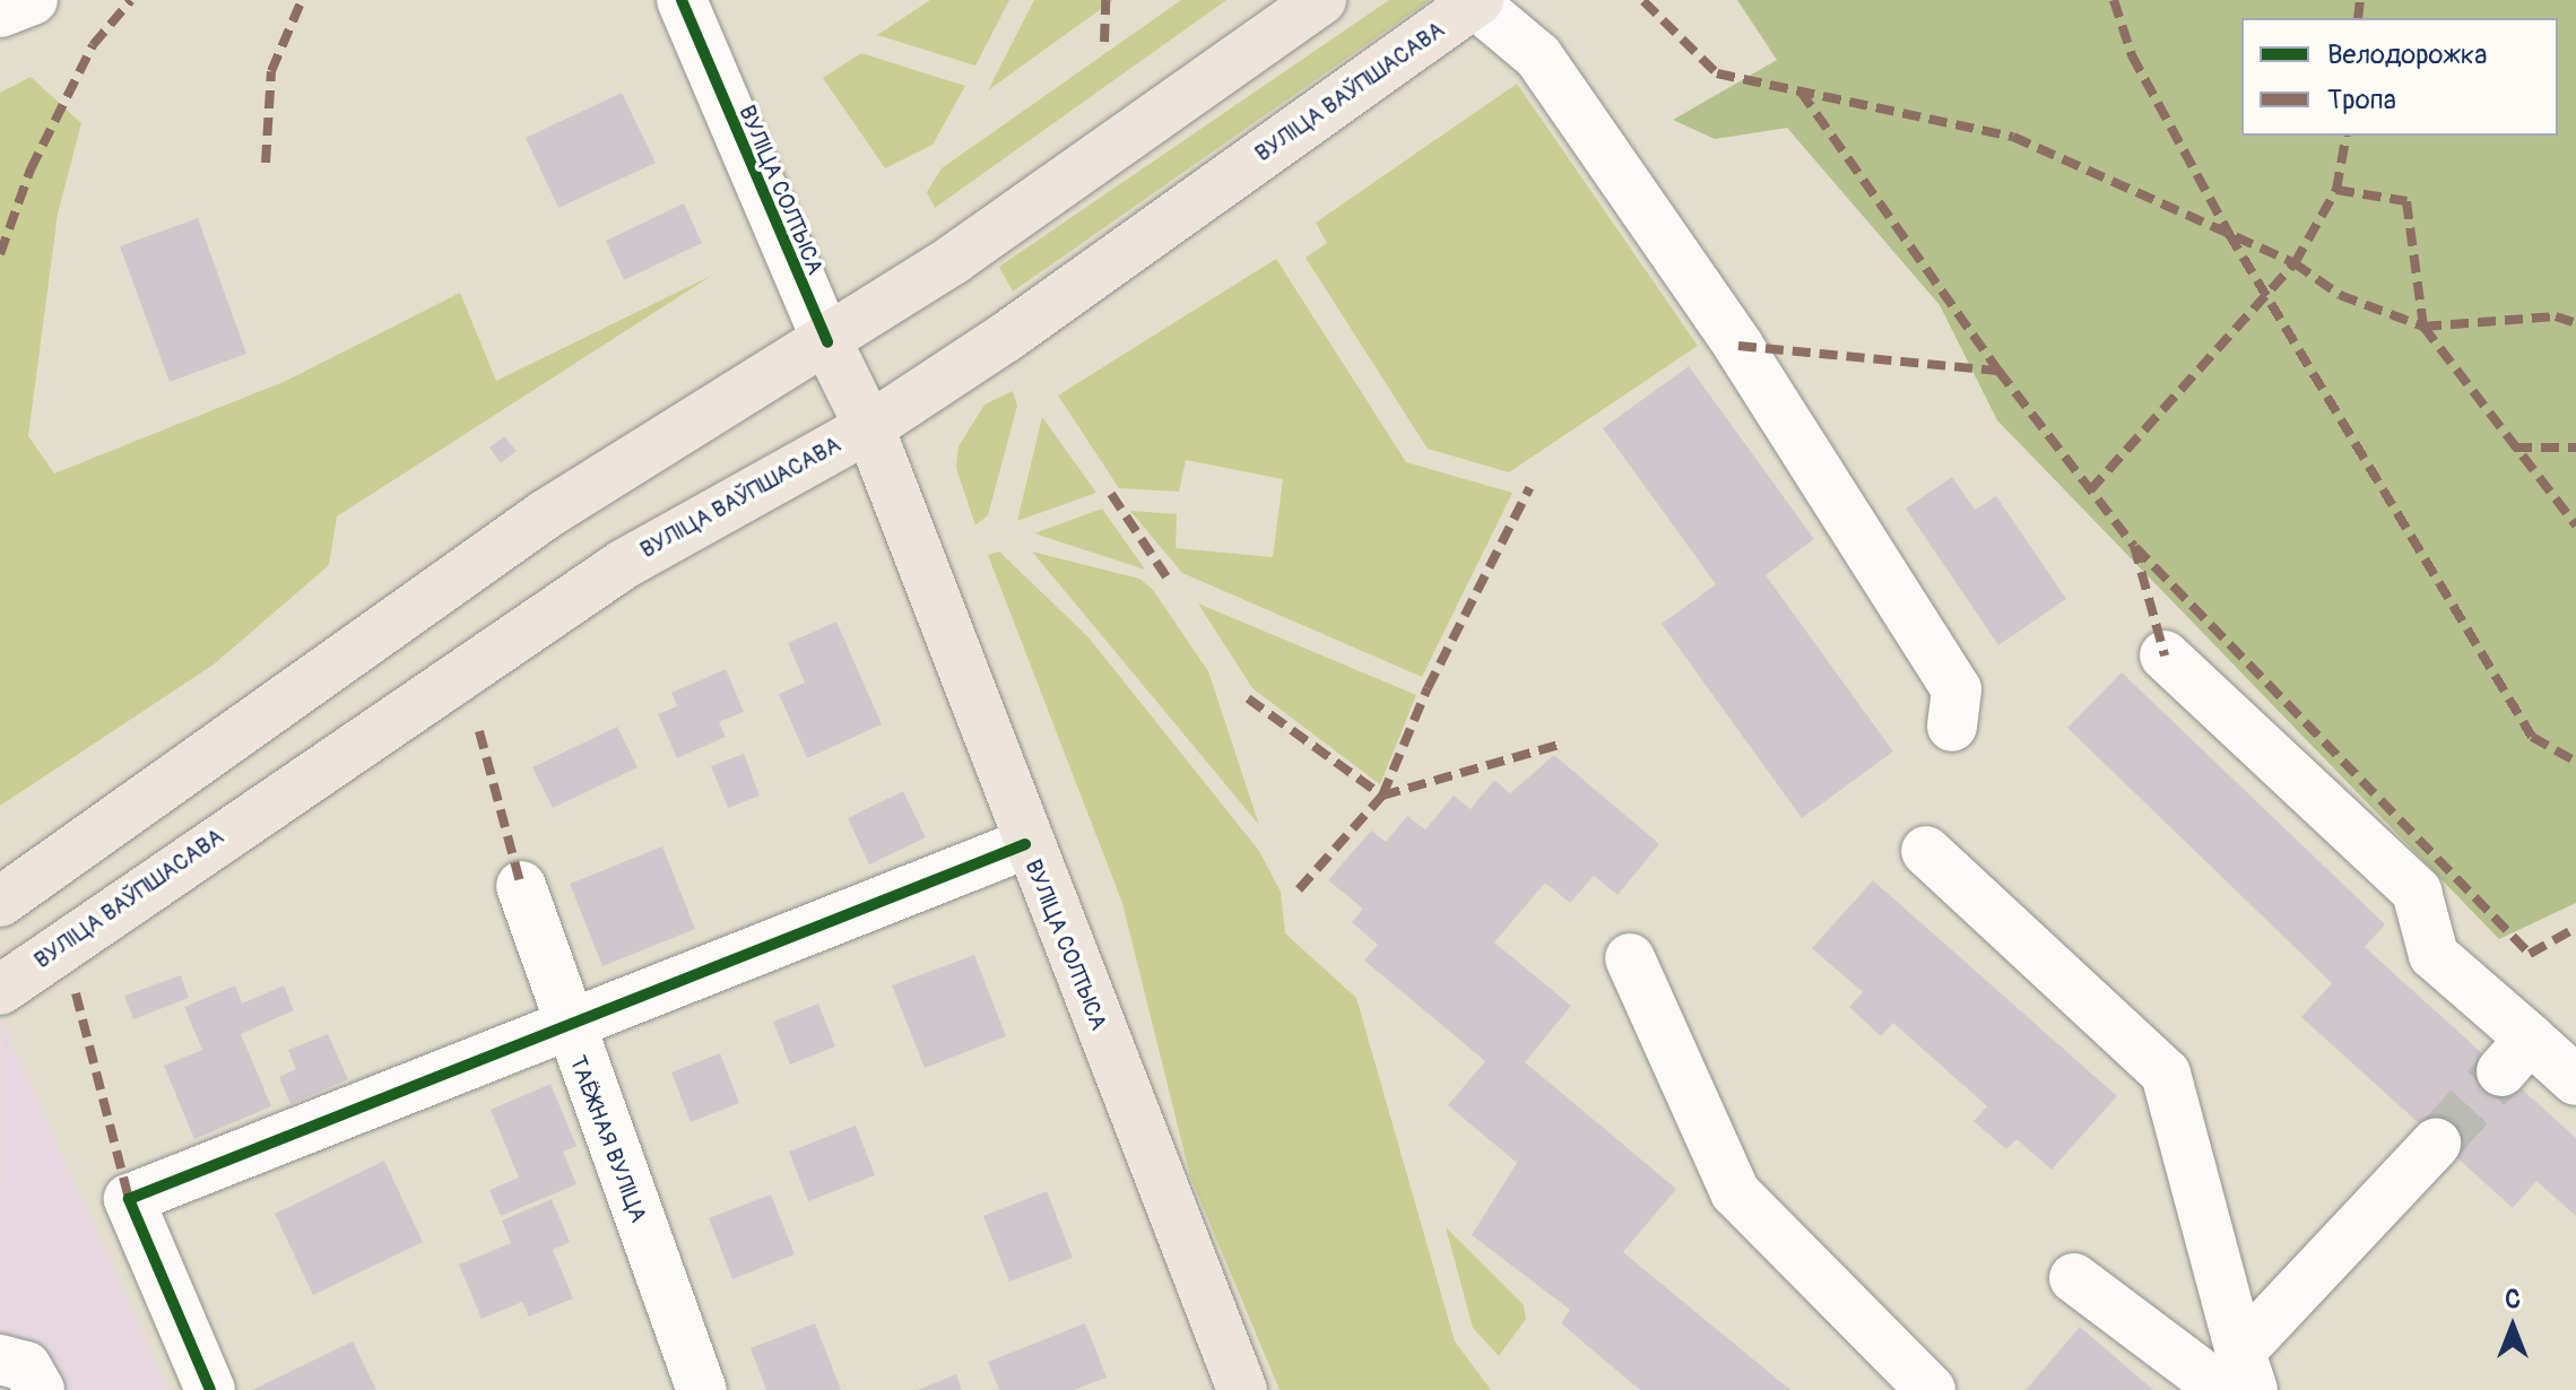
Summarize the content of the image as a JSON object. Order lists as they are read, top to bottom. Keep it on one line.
{"streets":{"main road":["ВУЛІЦА ВАЎПШАСАВА","ВУЛІЦА СОЛТЫСА"],"street":["ТАЁЖНАЯ ВУЛІЦА"]},"crossings":[["ВУЛІЦА ВАЎПШАСАВА","ВУЛІЦА СОЛТЫСА"]],"legend":["Велодорожка","Тропа"],"north":"top"}
